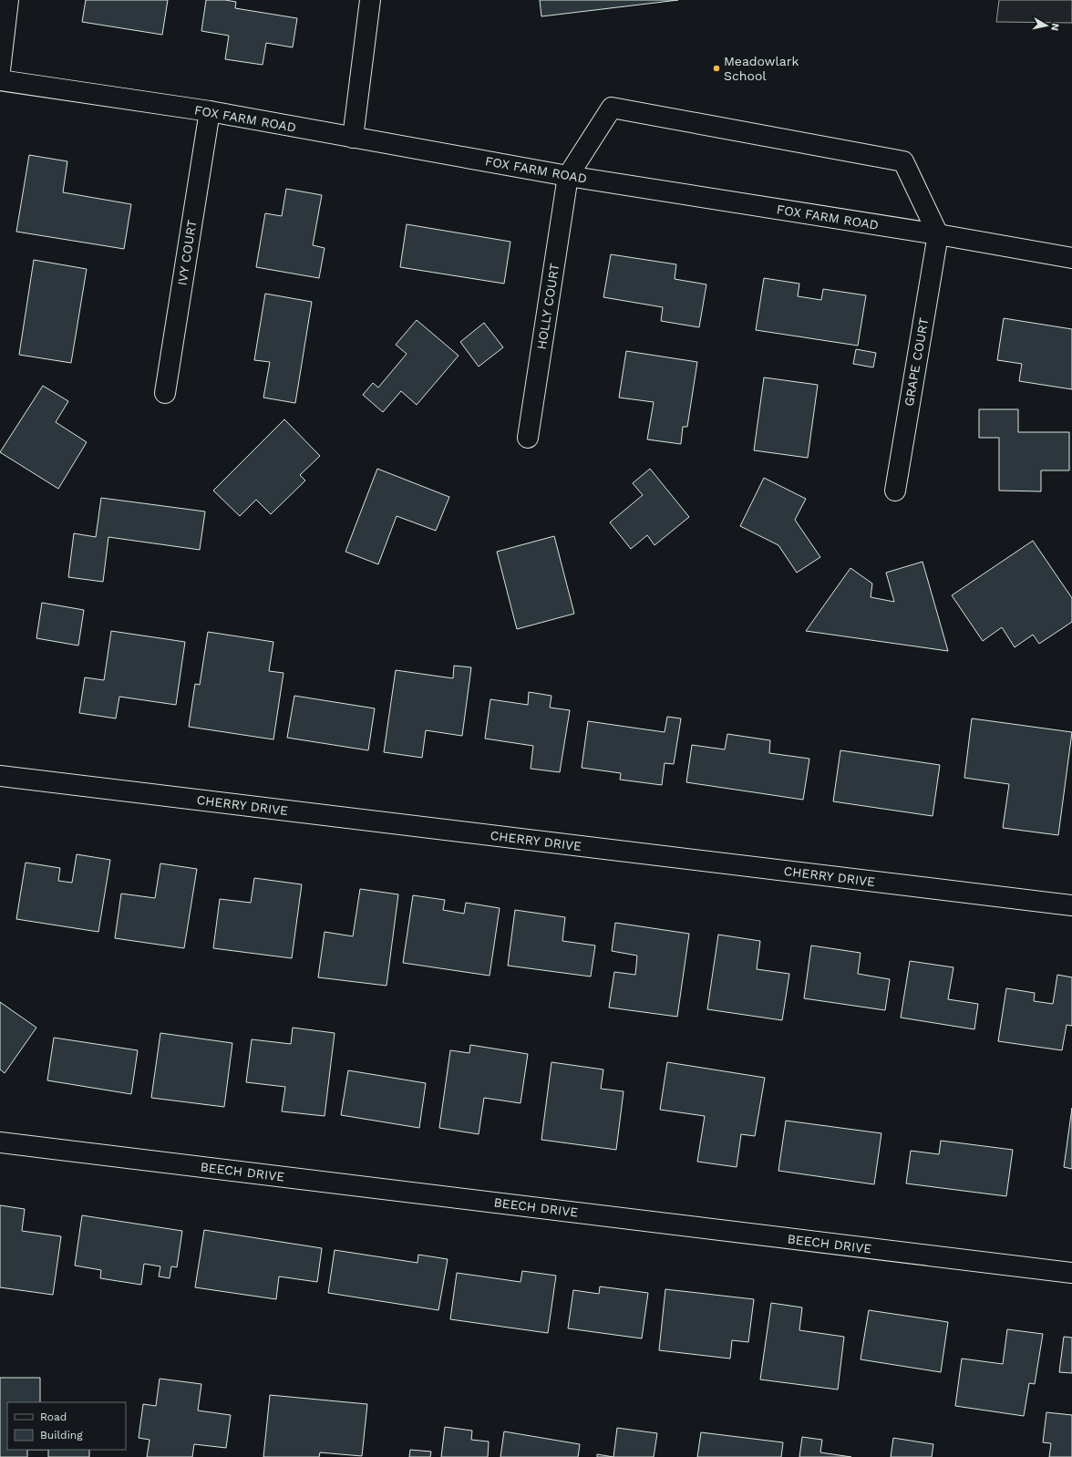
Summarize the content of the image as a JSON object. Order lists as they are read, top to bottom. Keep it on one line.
{"streets":{"street":["FOX FARM ROAD","IVY COURT","HOLLY COURT","GRAPE COURT","CHERRY DRIVE","BEECH DRIVE"]},"crossings":[["FOX FARM ROAD","IVY COURT"],["FOX FARM ROAD","HOLLY COURT"],["FOX FARM ROAD","GRAPE COURT"]],"places":["Meadowlark School"],"legend":["Road","Building"],"north":"right"}
